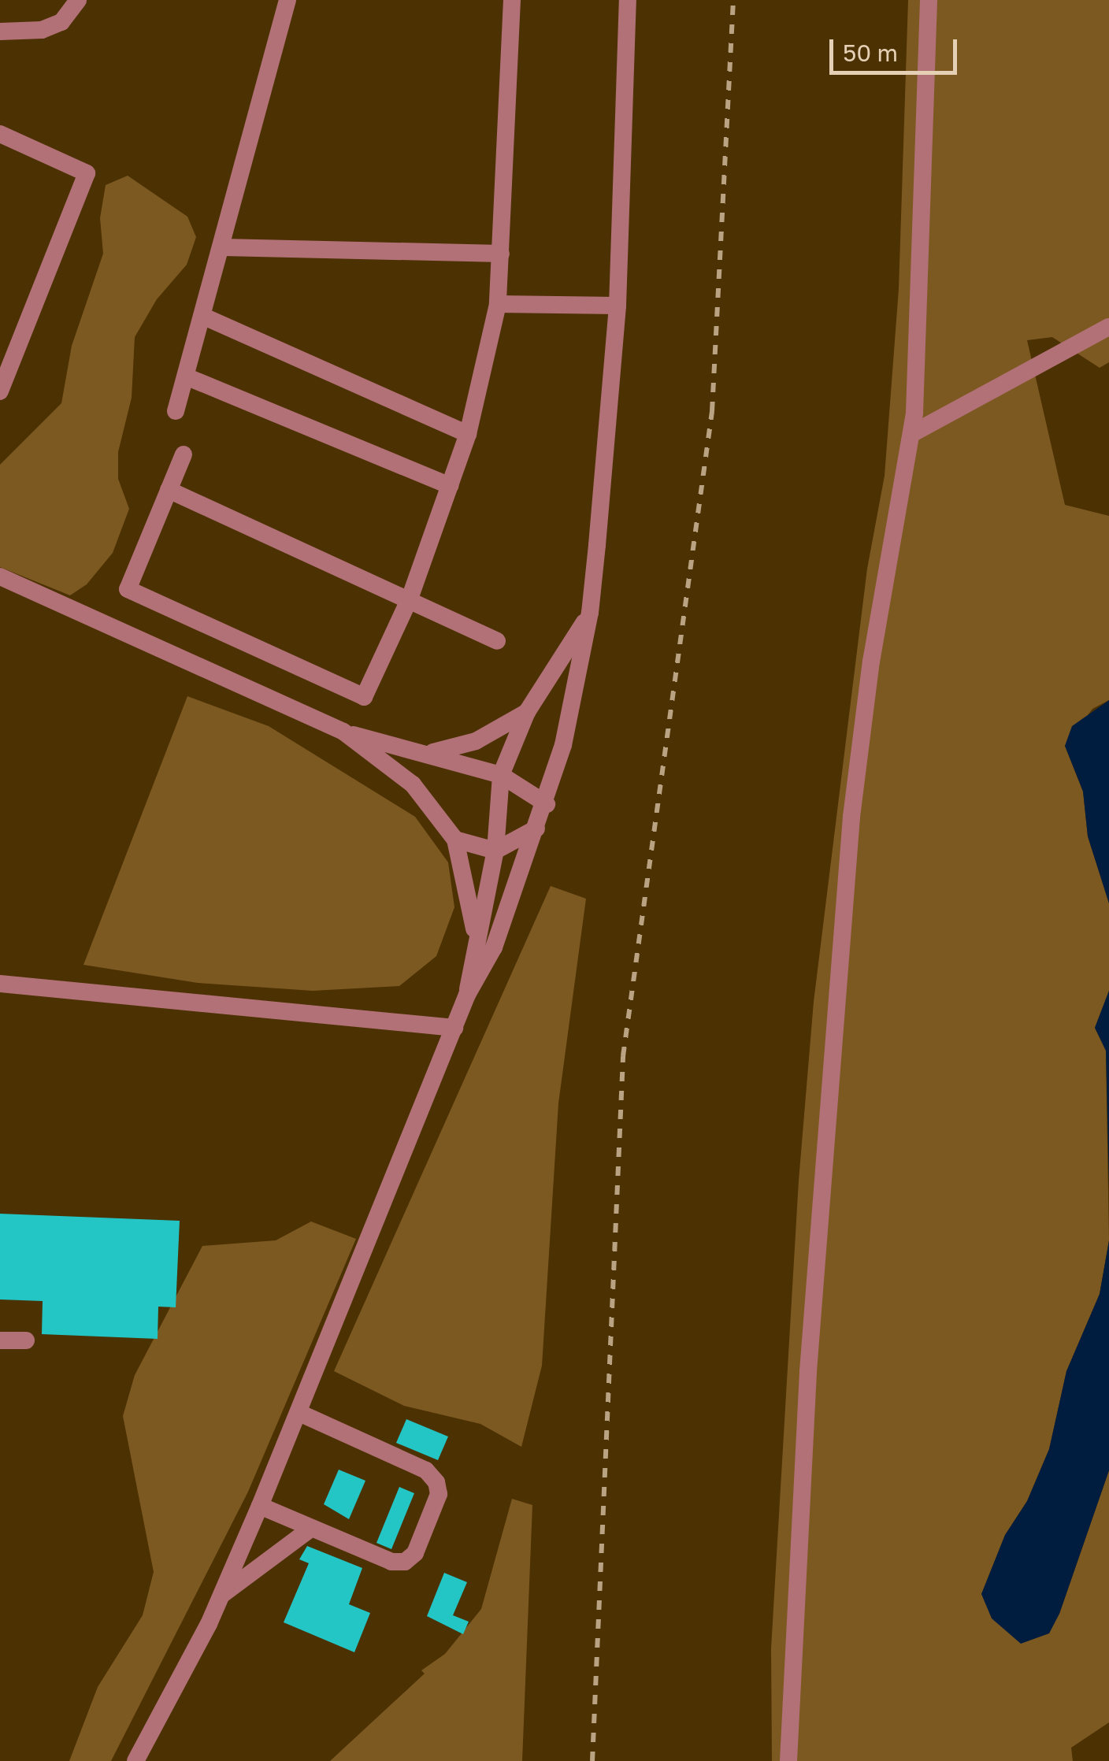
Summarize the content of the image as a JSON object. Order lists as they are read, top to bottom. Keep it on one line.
{"scale_bar":"50 m"}
